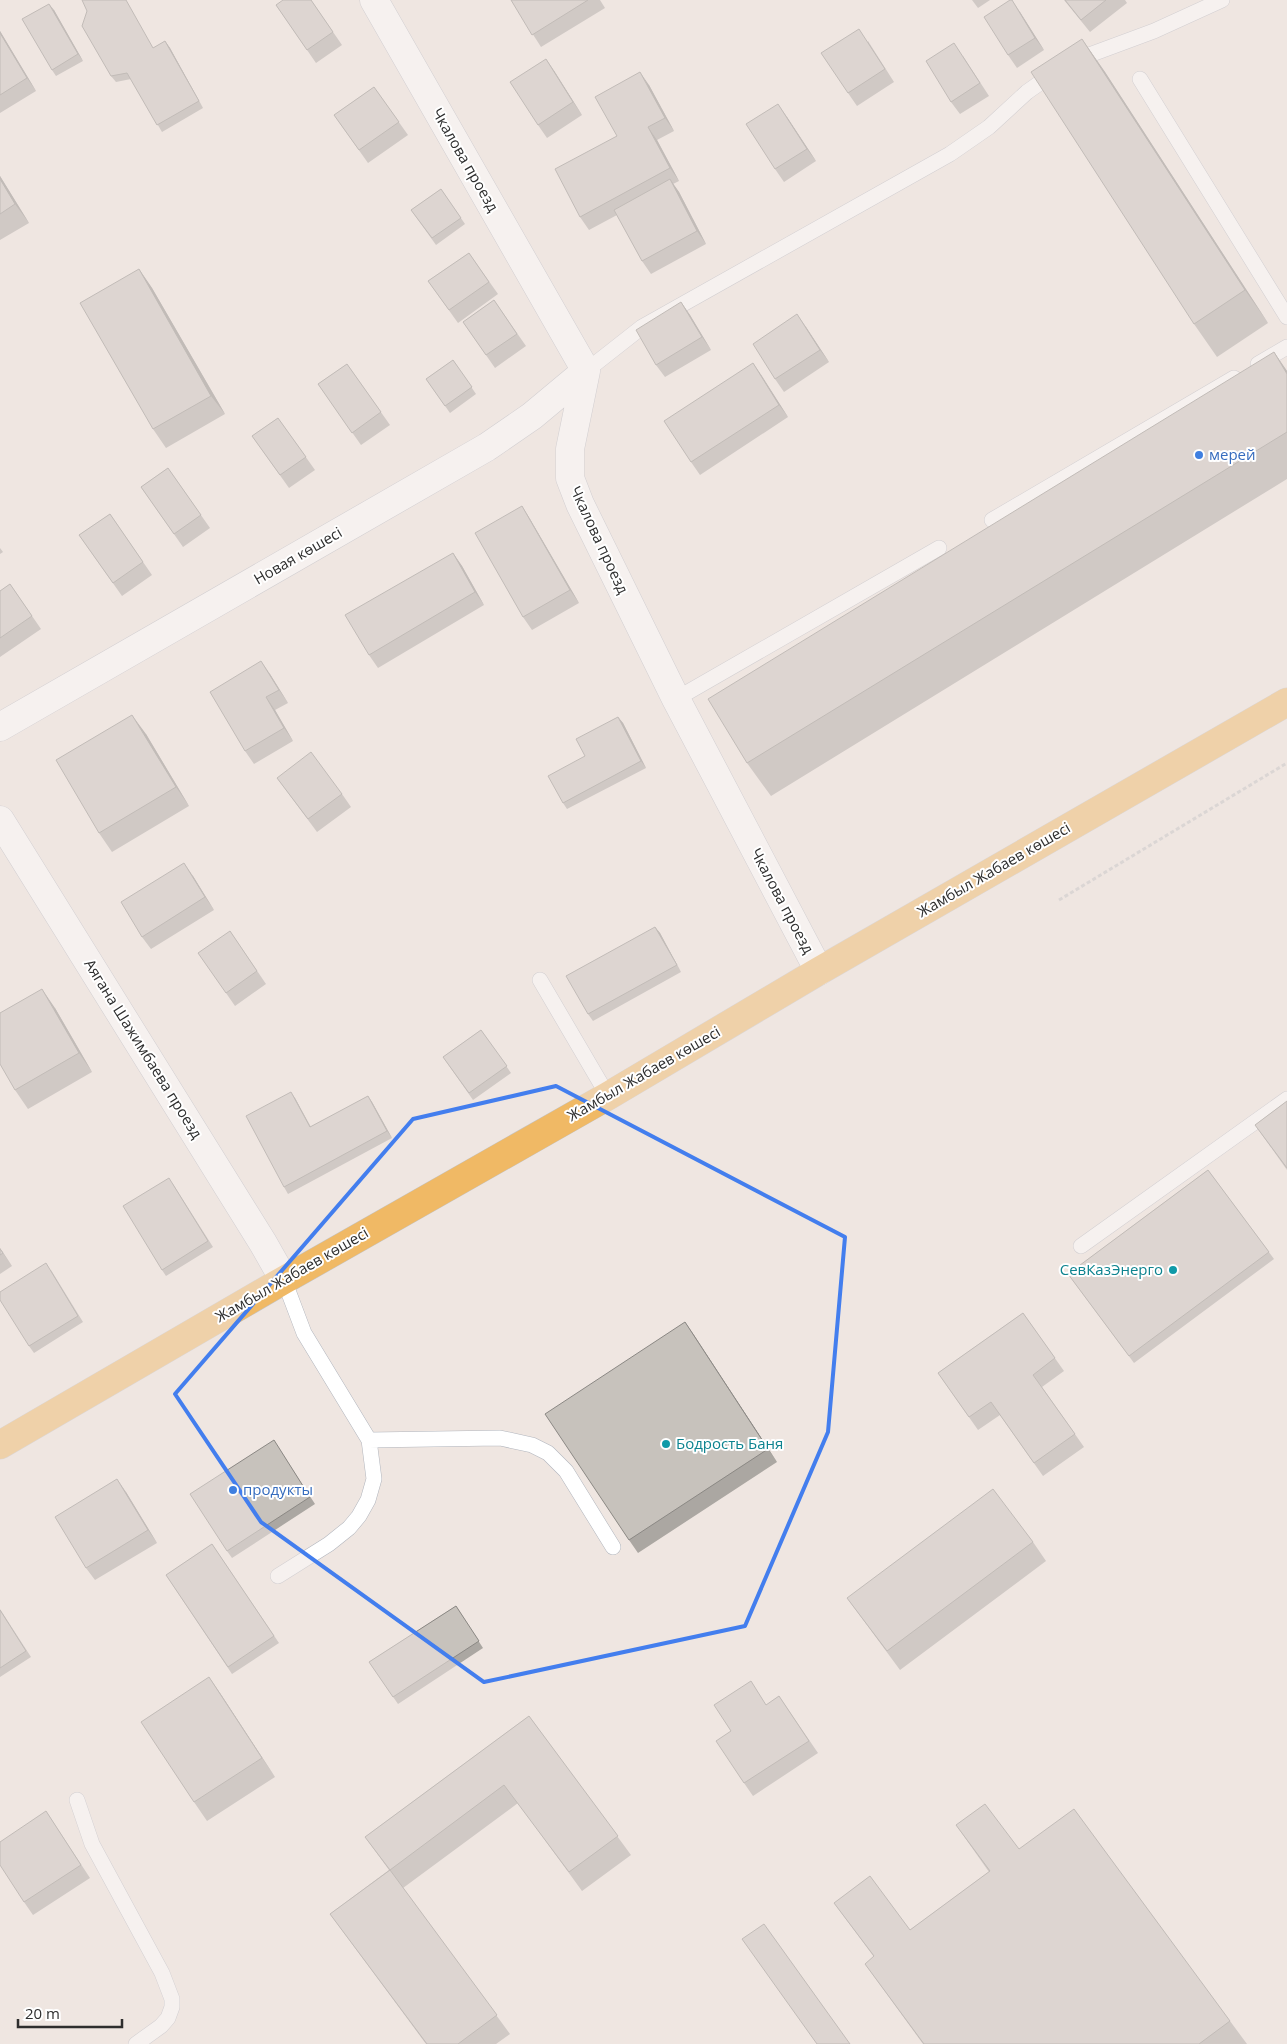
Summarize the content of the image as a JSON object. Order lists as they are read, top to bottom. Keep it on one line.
{"streets":{"main road":["Жамбыл Жабаев көшесі"],"street":["Чкалова проезд","Новая көшесі","Аягана Шажимбаева проезд"]},"crossings":[["Чкалова проезд","Новая көшесі"],["Чкалова проезд","Жамбыл Жабаев көшесі"],["Жамбыл Жабаев көшесі","Аягана Шажимбаева проезд"]],"places":["мерей","СевКазЭнерго","Бодрость Баня","продукты"],"scale_bar":"20 m"}
